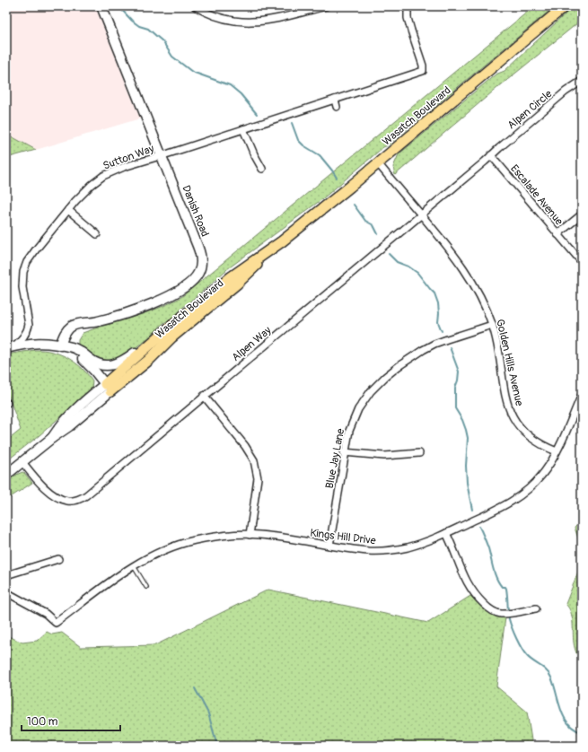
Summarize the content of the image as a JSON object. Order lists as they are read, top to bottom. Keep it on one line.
{"streets":{"main road":["Wasatch Boulevard"],"street":["Alpen Circle","Sutton Way","Escalade Avenue","Danish Road","Alpen Way","Golden Hills Avenue","Blue Jay Lane","Kings Hill Drive"]},"crossings":[["Alpen Circle","Escalade Avenue"],["Alpen Circle","Alpen Way"],["Wasatch Boulevard","Sutton Way"],["Wasatch Boulevard","Danish Road"],["Wasatch Boulevard","Golden Hills Avenue"],["Sutton Way","Danish Road"],["Escalade Avenue","Alpen Way"],["Alpen Way","Golden Hills Avenue"],["Golden Hills Avenue","Blue Jay Lane"],["Golden Hills Avenue","Kings Hill Drive"],["Blue Jay Lane","Kings Hill Drive"]],"scale_bar":"100 m"}
